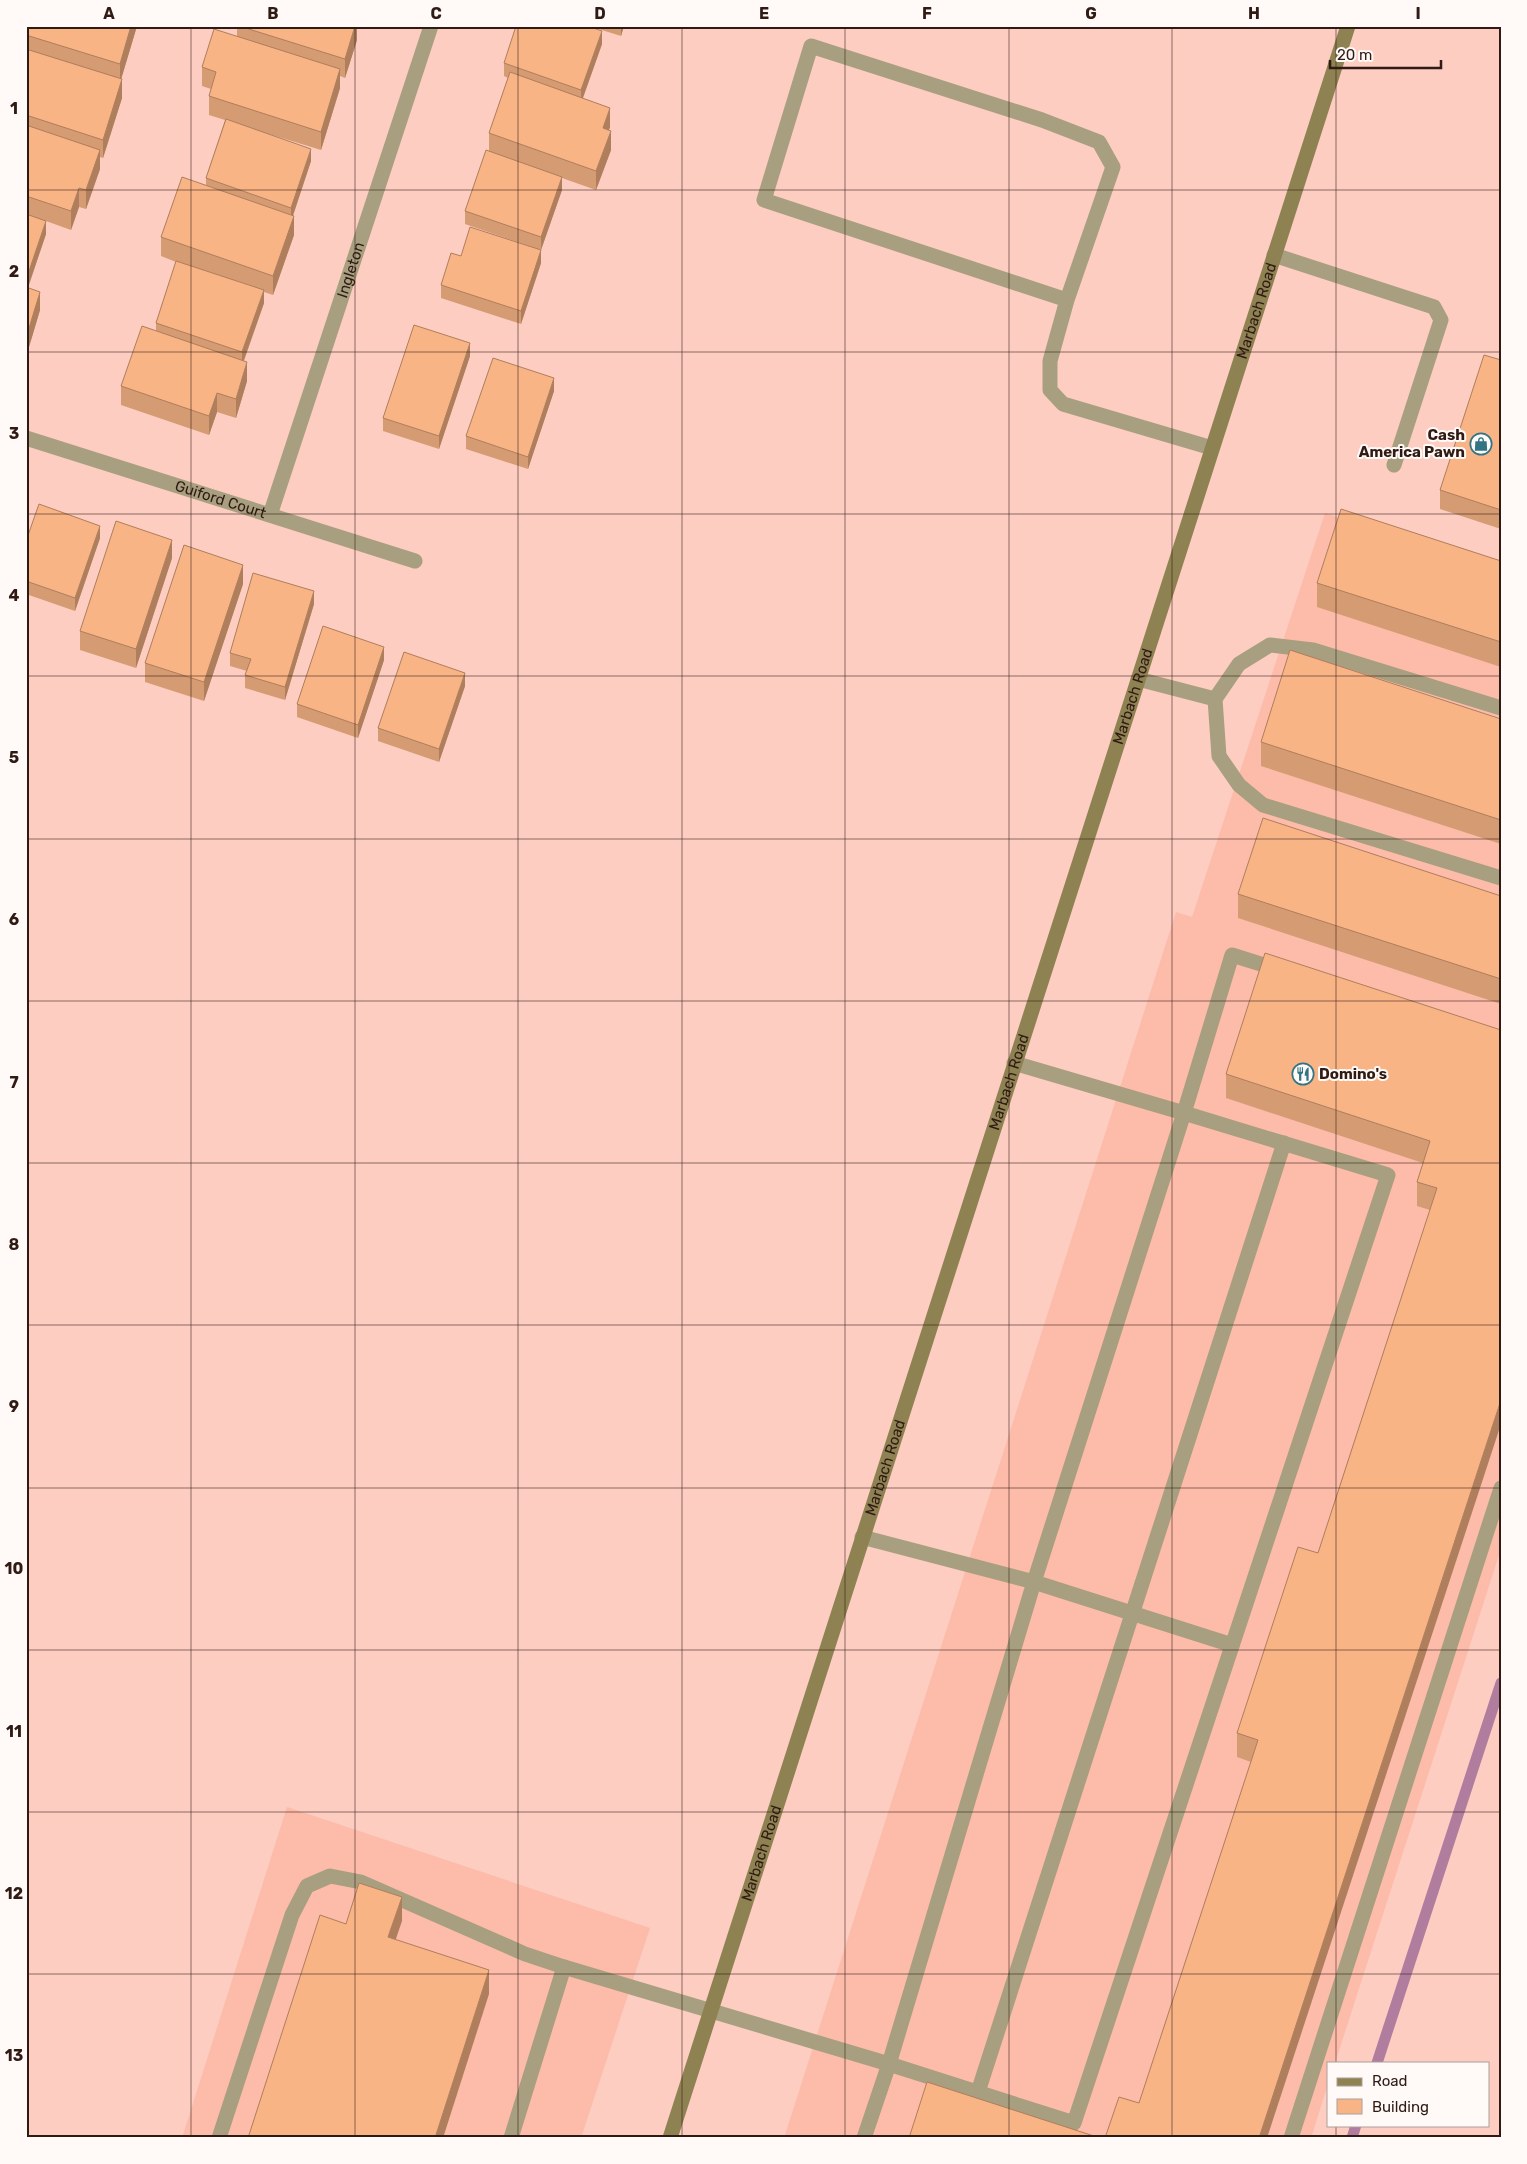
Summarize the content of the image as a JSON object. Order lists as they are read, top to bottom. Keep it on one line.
{"streets":{"main road":["Marbach Road"],"street":["Ingleton","Guiford Court"]},"crossings":[["Ingleton","Guiford Court"]],"places":{"shop":["Cash America Pawn"],"restaurant":["Domino's"]},"legend":["Road","Building"],"scale_bar":"20 m","grid":{"columns":["A","B","C","D","E","F","G","H","I"],"rows":["1","2","3","4","5","6","7","8","9","10","11","12","13"]}}
